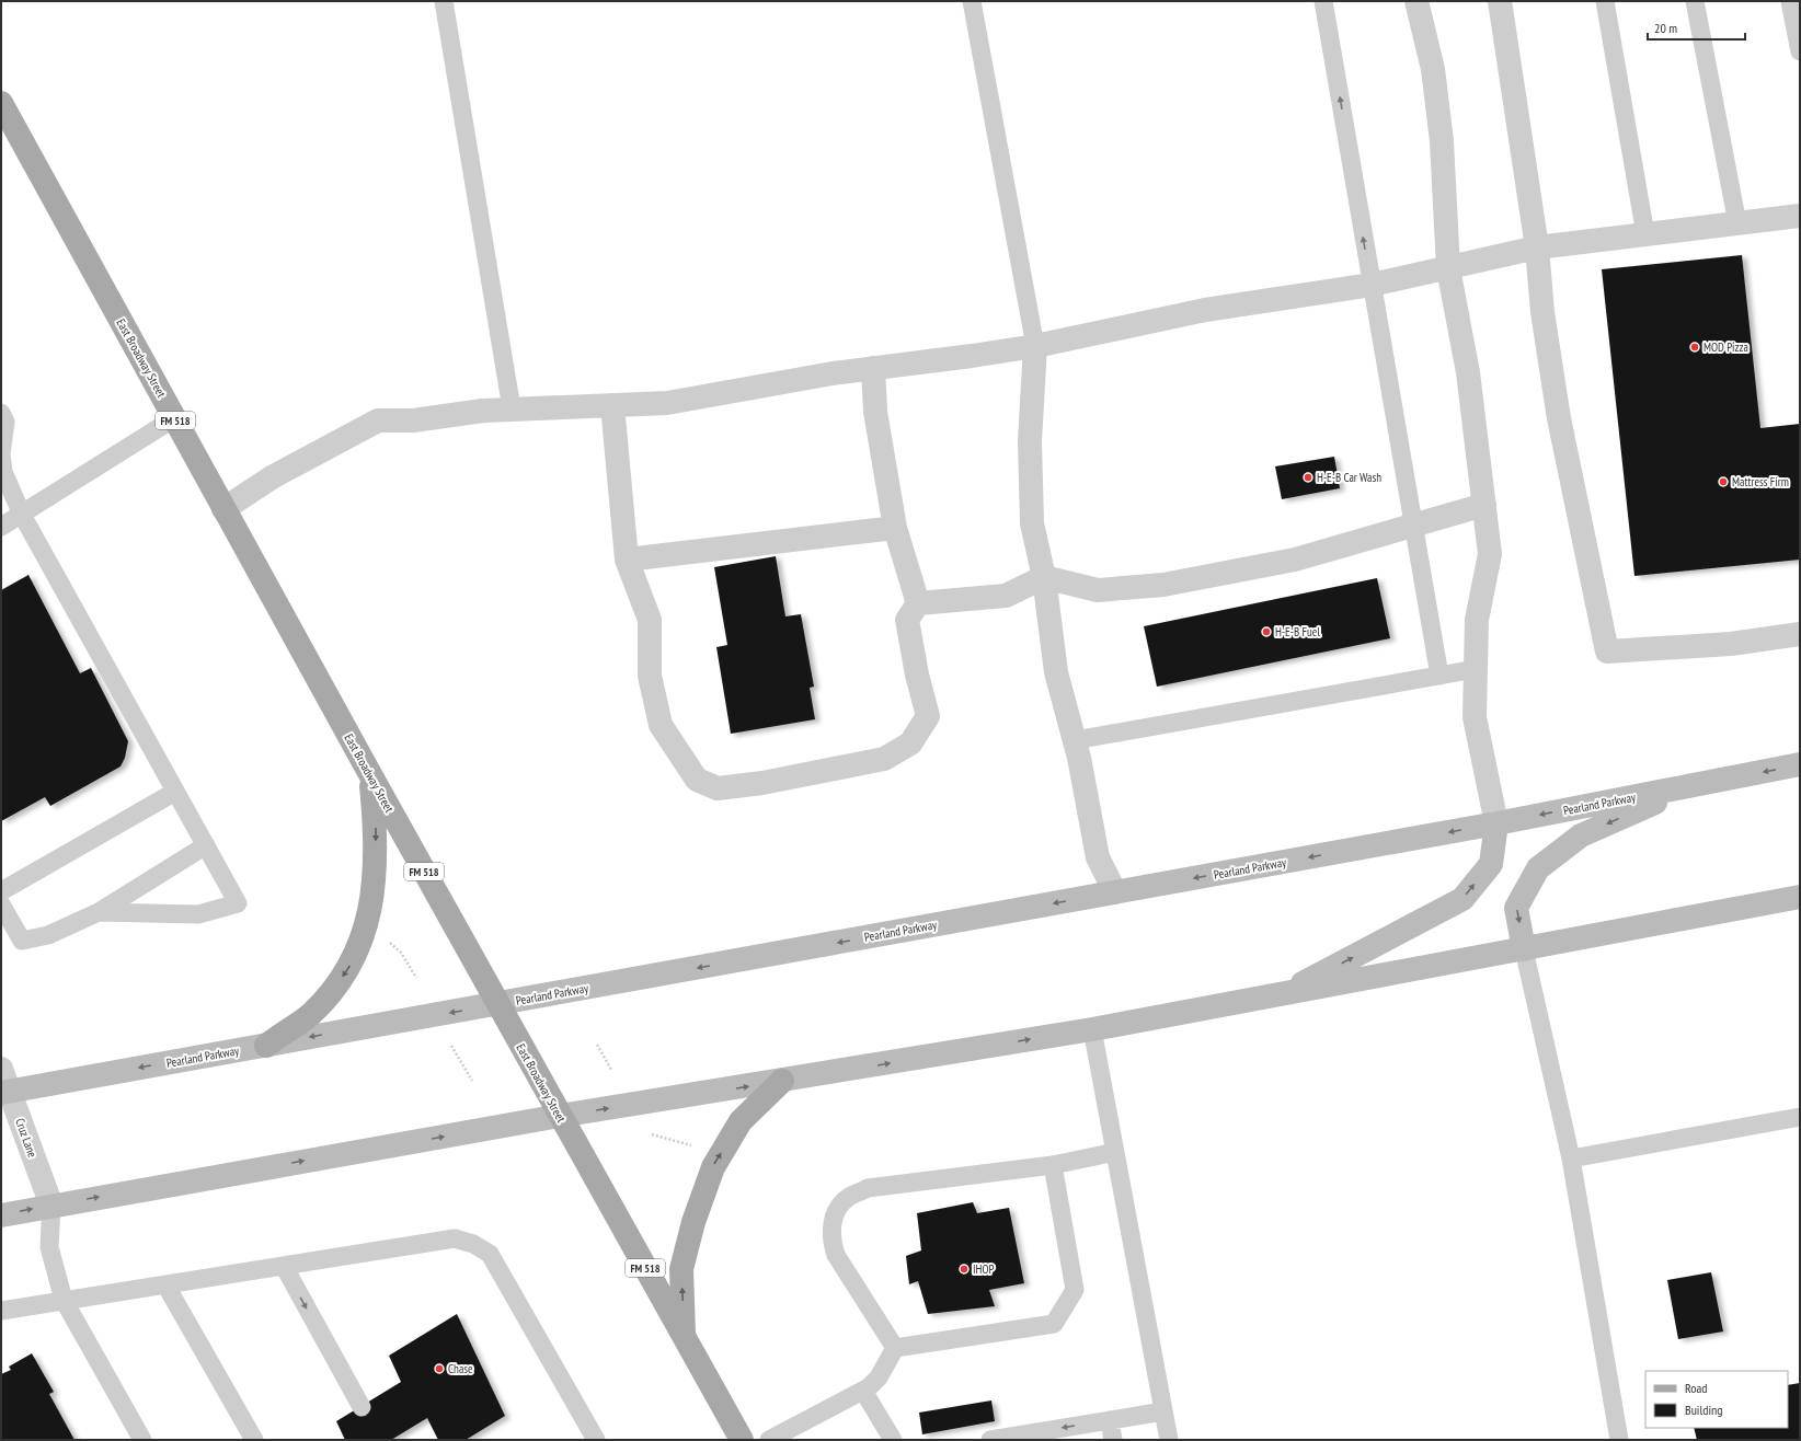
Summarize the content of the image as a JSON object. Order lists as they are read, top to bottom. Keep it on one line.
{"streets":{"main road":["East Broadway Street","FM 518","Pearland Parkway"],"street":["Cruz Lane"]},"crossings":[["East Broadway Street","Pearland Parkway"],["Pearland Parkway","Cruz Lane"]],"places":["MOD Pizza","H-E-B Car Wash","Mattress Firm","H-E-B Fuel","IHOP","Chase"],"legend":["Road","Building"],"scale_bar":"20 m"}
